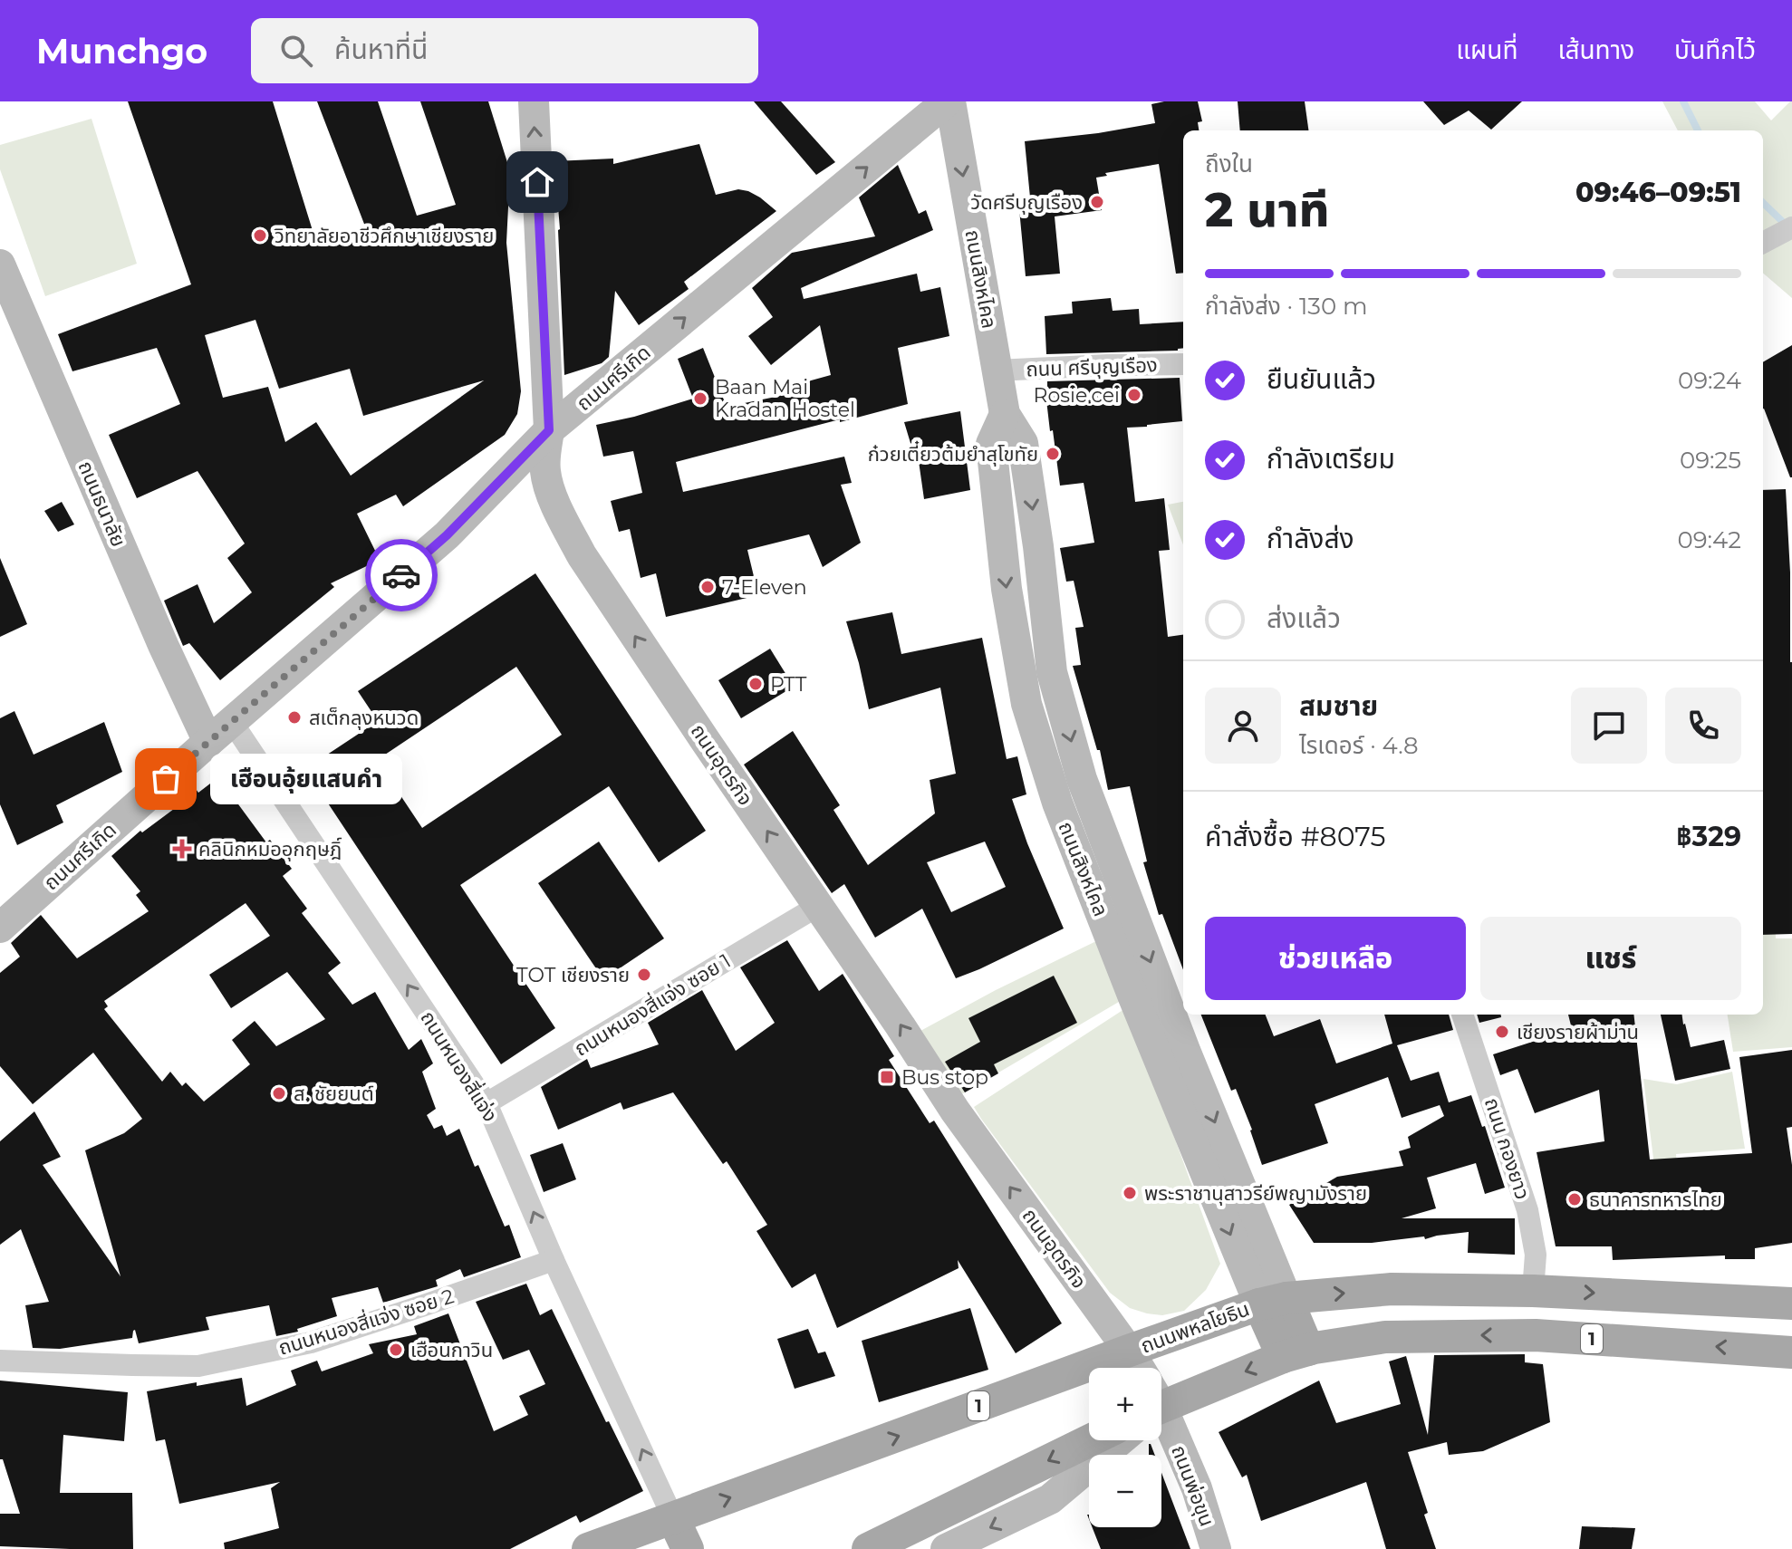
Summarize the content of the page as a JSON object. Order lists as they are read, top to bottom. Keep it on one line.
{"streets":{"main road":["ถนนสิงหไคล","ถนนศรีเกิด","ถนนธนาลัย","ถนนอุตรกิจ","ถนนพหลโยธิน","1","ถนนพ่อขุน"],"street":["ถนน ศรีบุญเรือง","ถนนหนองสี่แจ่ง ซอย 1","ถนนหนองสี่แจ่ง","ถนน กองยาว","ถนนหนองสี่แจ่ง ซอย 2"]},"crossings":[["ถนนสิงหไคล","ถนน ศรีบุญเรือง"],["ถนนสิงหไคล","ถนนศรีเกิด"],["ถนนสิงหไคล","ถนนพหลโยธิน"],["ถนนศรีเกิด","ถนนธนาลัย"],["ถนนศรีเกิด","ถนนอุตรกิจ"],["ถนนศรีเกิด","ถนนหนองสี่แจ่ง"],["ถนนอุตรกิจ","ถนนหนองสี่แจ่ง ซอย 1"],["ถนนอุตรกิจ","ถนนพหลโยธิน"],["ถนนอุตรกิจ","ถนนพ่อขุน"],["ถนนหนองสี่แจ่ง ซอย 1","ถนนหนองสี่แจ่ง"],["ถนนหนองสี่แจ่ง","ถนนหนองสี่แจ่ง ซอย 2"],["ถนนหนองสี่แจ่ง","ถนนพหลโยธิน"],["ถนน กองยาว","ถนนพหลโยธิน"],["ถนนพหลโยธิน","ถนนพ่อขุน"]],"one_way":["ถนนสิงหไคล","ถนนศรีเกิด","ถนนอุตรกิจ","ถนนหนองสี่แจ่ง"],"places":{"other":["วัดศรีบุญเรือง","วิทยาลัยอาชีวศึกษาเชียงราย","Rosie.cei","Baan Mai Kradan Hostel","ก๋วยเตี๋ยวต้มยำสุโขทัย","7-Eleven","PTT","สเต็กลุงหนวด","เฮือนอุ้ยแสนคำ","TOT เชียงราย","เชียงรายผ้าม่าน","ส. ชัยยนต์","พระราชานุสาวรีย์พญามังราย","ธนาคารทหารไทย","เฮือนกาวิน"],"health":["คลินิกหมออุกฤษฎิ์"],"transit":["Bus stop"]},"page":{"header":"Munchgo","search":"ค้นหาที่นี่","nav":["แผนที่","เส้นทาง","บันทึกไว้"],"heading":["2 นาที","ถึงใน","09:46–09:51"],"panel":["สมชาย","ไรเดอร์ · 4.8","คำสั่งซื้อ #8075","฿329"],"bar":"กำลังส่ง · 130 m","list":[["ยืนยันแล้ว","09:24"],["กำลังเตรียม","09:25"],["กำลังส่ง","09:42"],"ส่งแล้ว"],"bubble":"เฮือนอุ้ยแสนคำ","buttons":["ช่วยเหลือ","แชร์"],"map_buttons":["+","−"]}}
